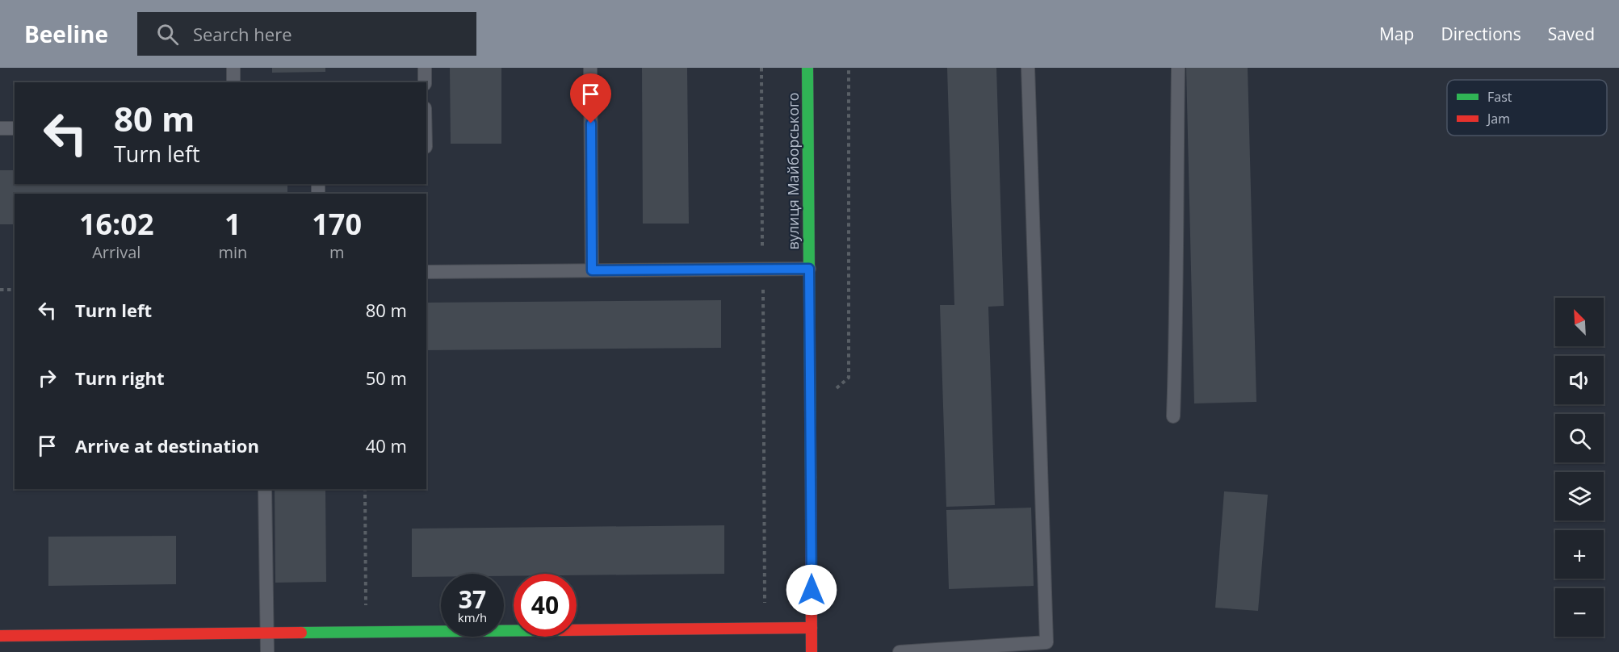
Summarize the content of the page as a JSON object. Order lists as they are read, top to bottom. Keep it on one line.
{"streets":{"street":["вулиця Майборського"]},"legend":["Fast","Jam"],"north":"top left","page":{"header":"Beeline","search":"Search here","nav":["Map","Directions","Saved"],"turn":["80 m","Turn left"],"eta":["16:02","Arrival","1","min","170","m"],"list":[{"name":"Turn left","value":"80 m"},{"name":"Turn right","value":"50 m"},{"name":"Arrive at destination","value":"40 m"}],"map_buttons":["+","−"],"speed":"37 km/h","limit":"40"}}
